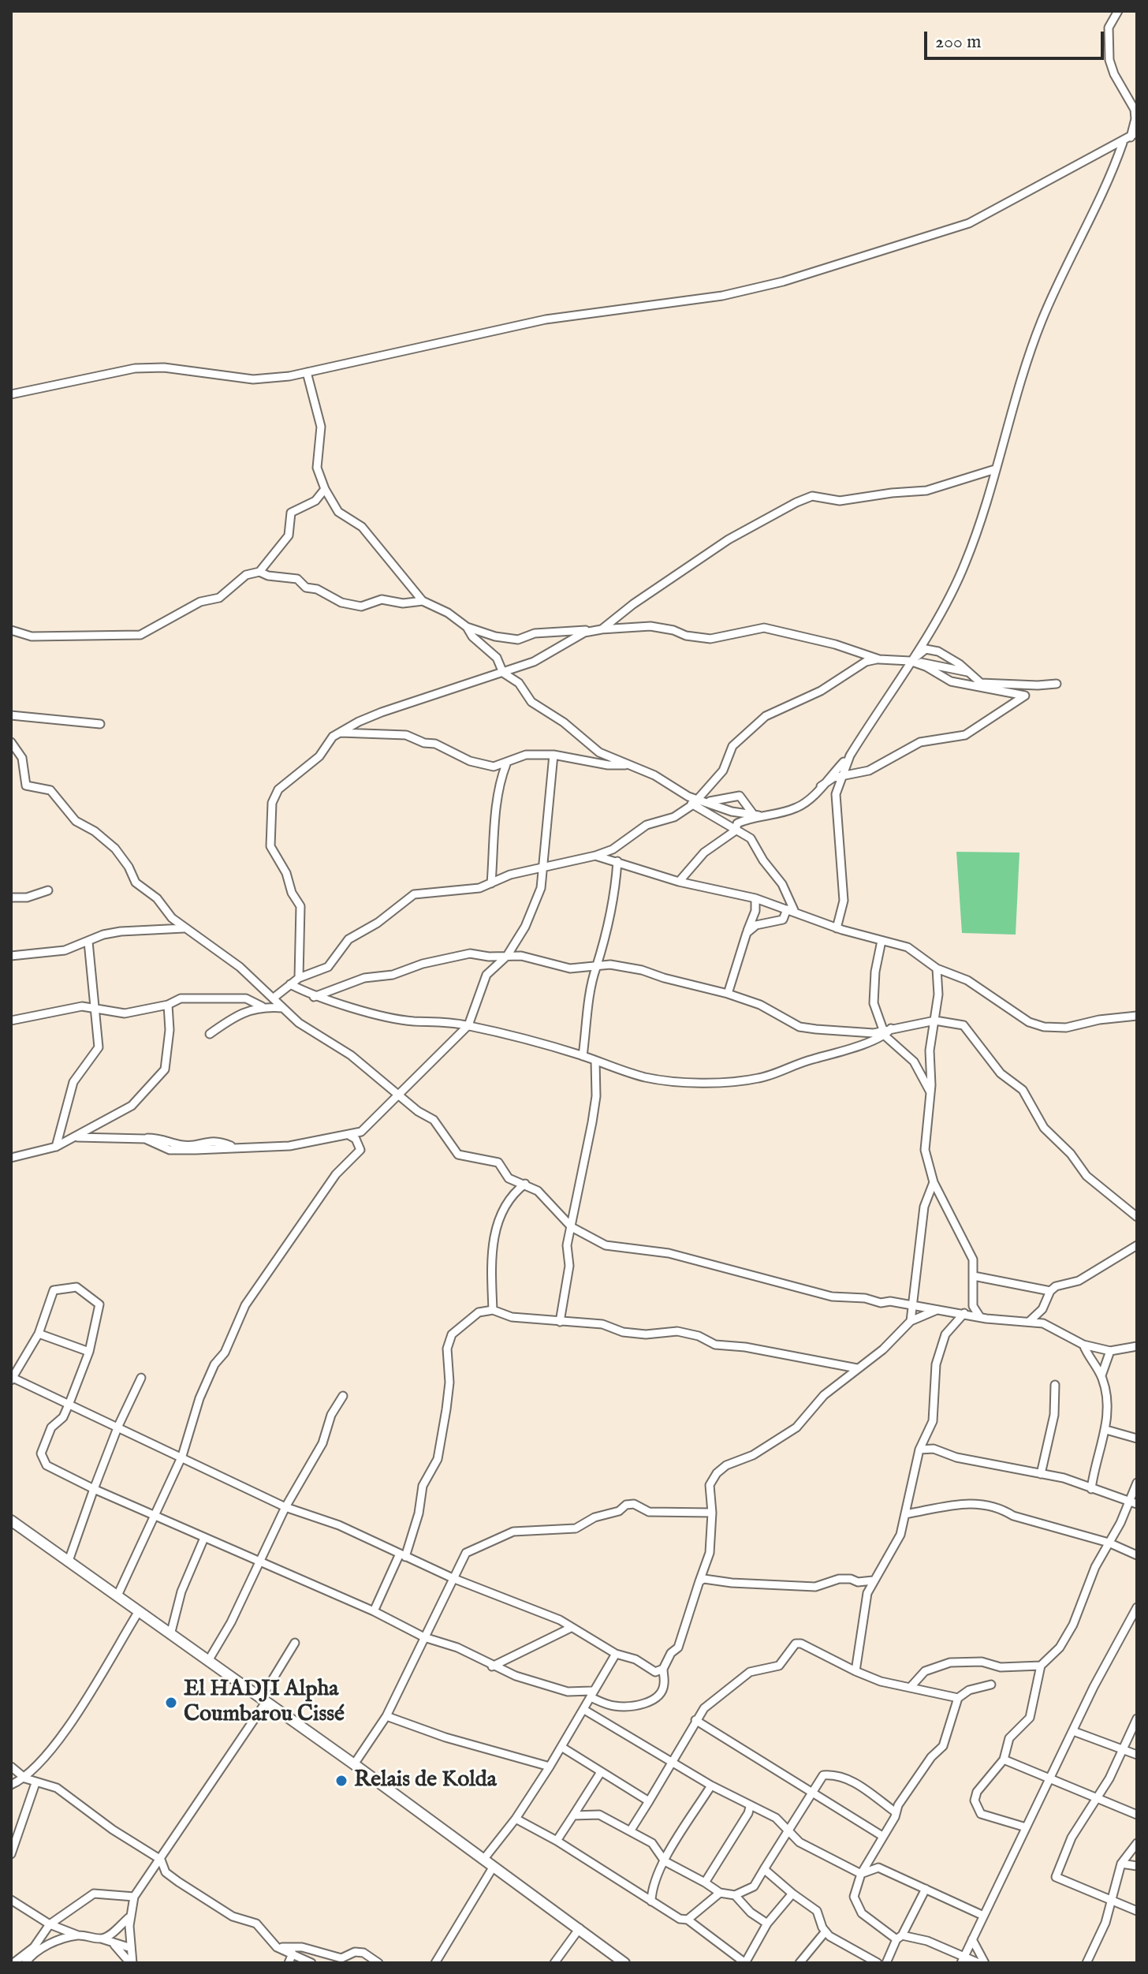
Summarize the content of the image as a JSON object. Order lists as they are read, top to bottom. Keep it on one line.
{"places":["El HADJI Alpha Coumbarou Cissé","Relais de Kolda"],"scale_bar":"200 m"}
